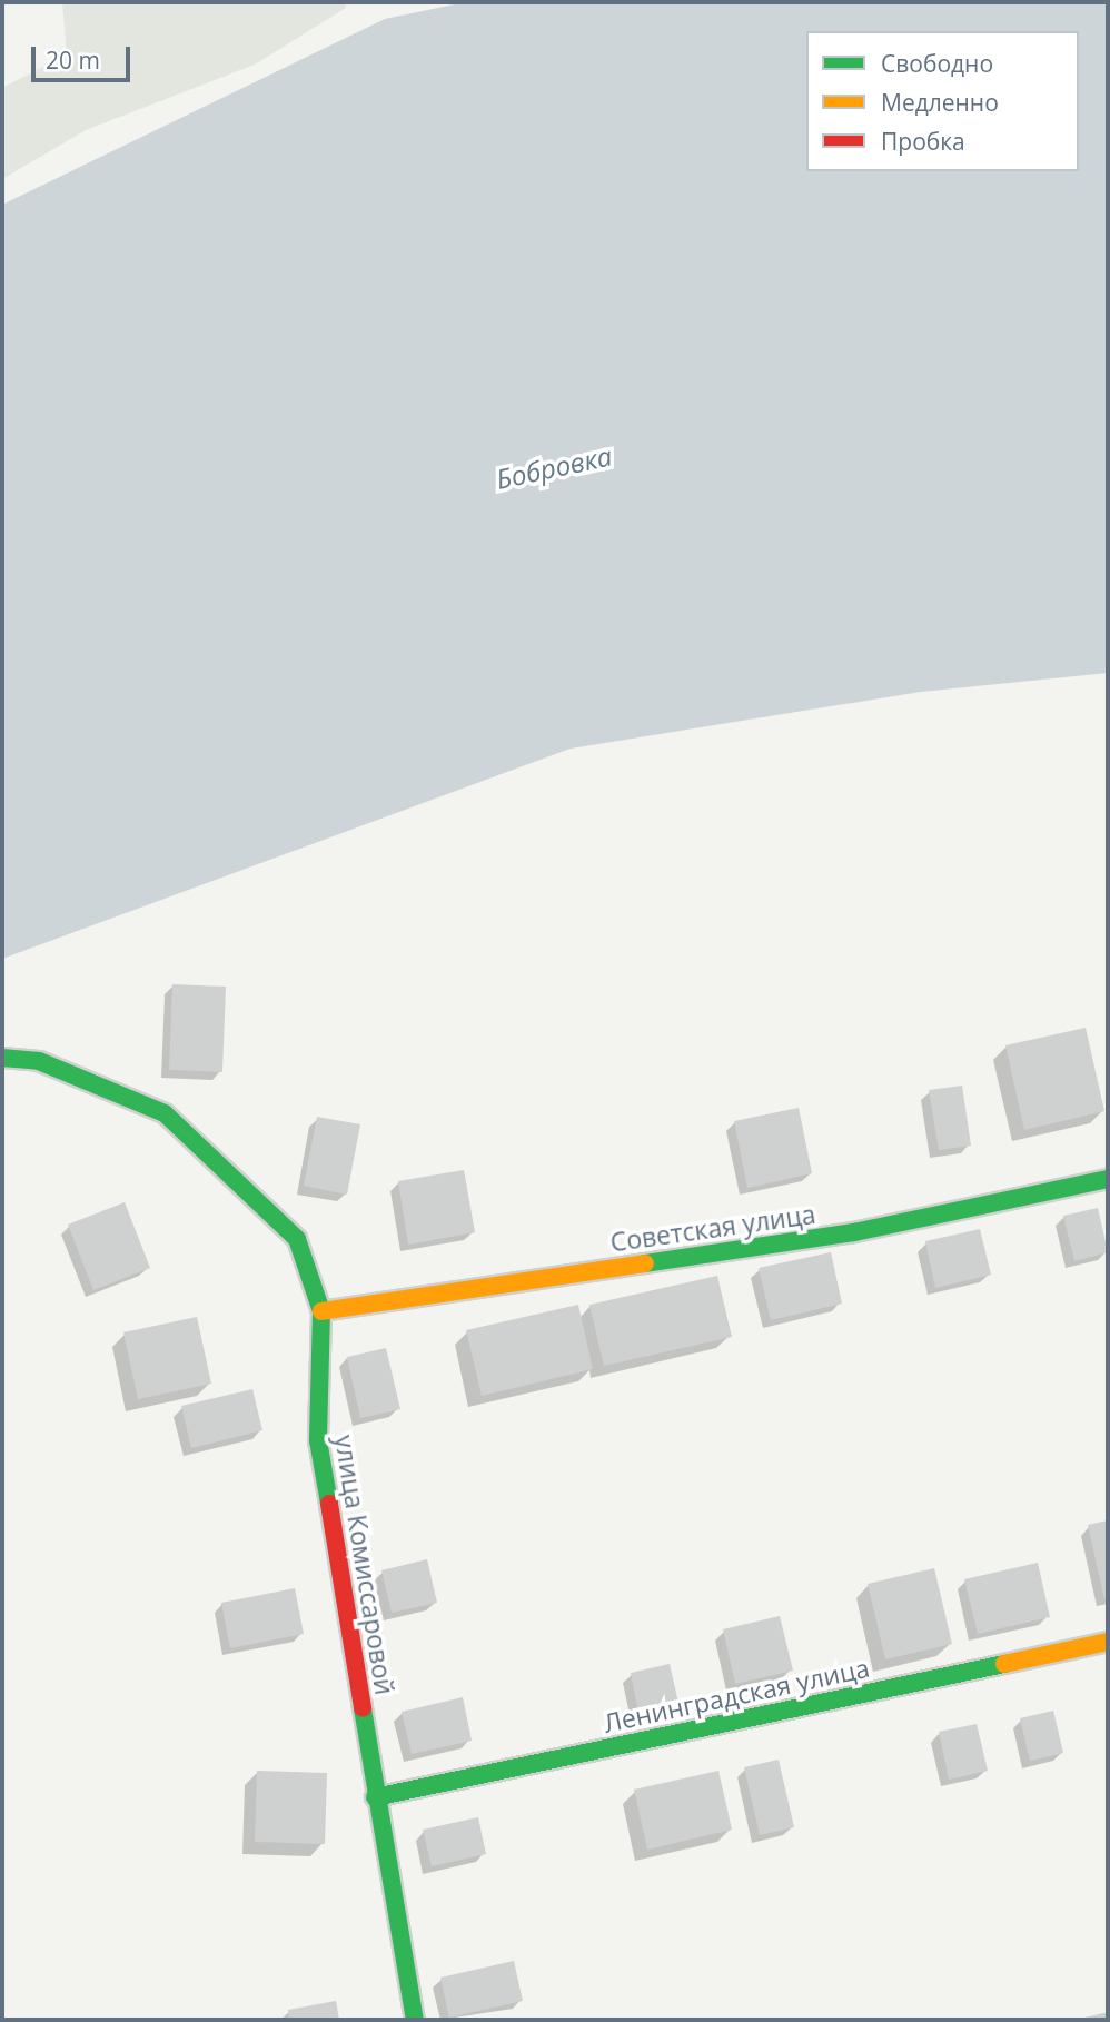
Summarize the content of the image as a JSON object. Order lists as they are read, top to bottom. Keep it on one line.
{"streets":{"street":["Советская улица","улица Комиссаровой","Ленинградская улица"]},"crossings":[["Советская улица","улица Комиссаровой"],["улица Комиссаровой","Ленинградская улица"]],"water":["Бобровка"],"legend":["Свободно","Медленно","Пробка"],"scale_bar":"20 m"}
